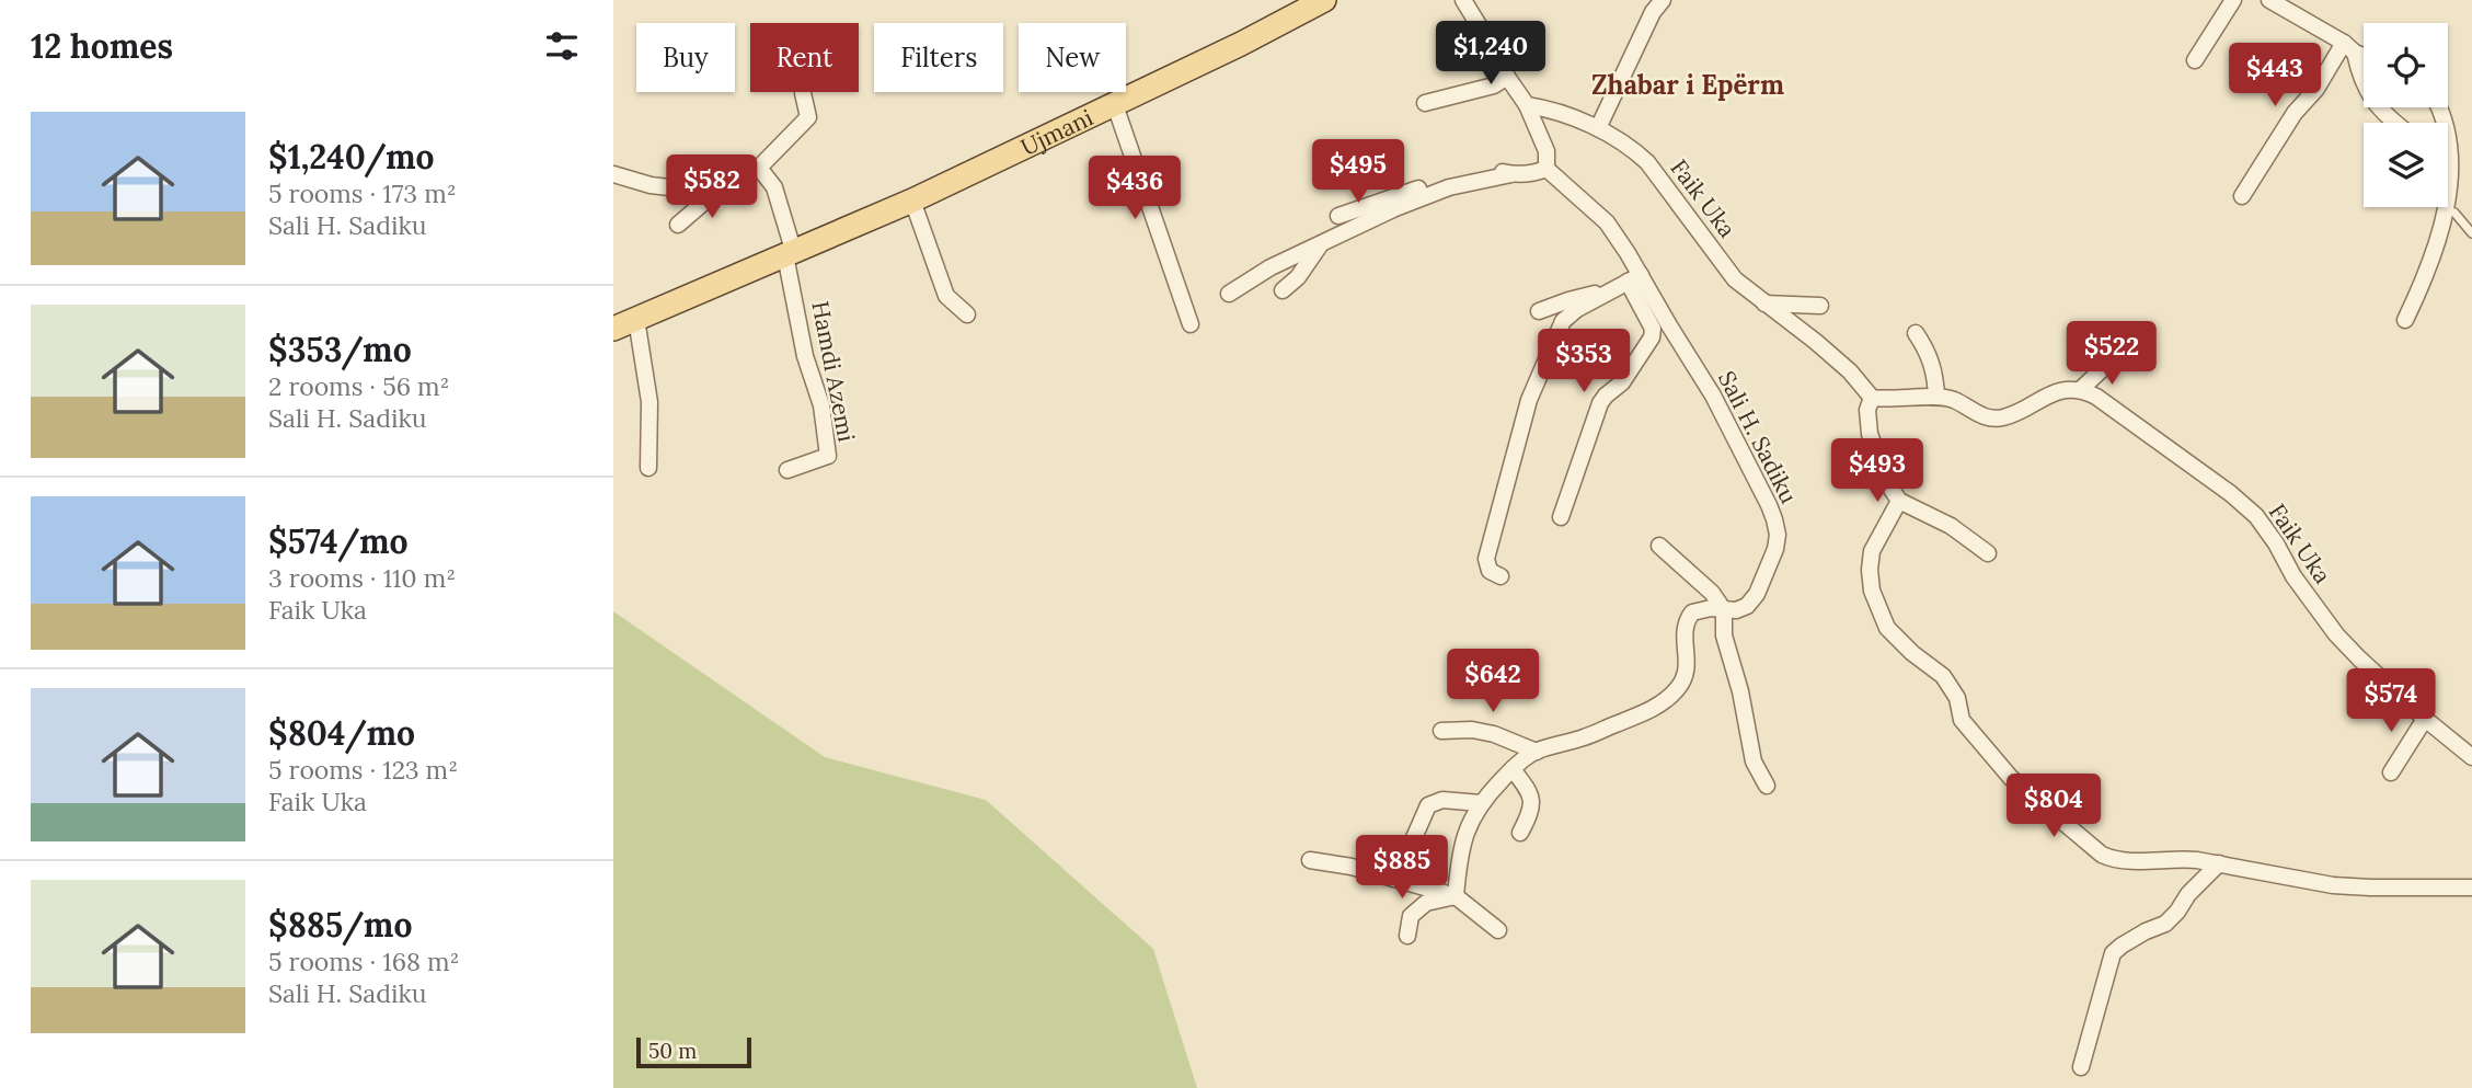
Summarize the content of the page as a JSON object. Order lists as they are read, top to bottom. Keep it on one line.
{"streets":{"main road":["Ujmani"],"street":["Faik Uka","Hamdi Azemi","Sali H. Sadiku"]},"crossings":[["Ujmani","Hamdi Azemi"]],"districts":["Zhabar i Epërm"],"scale_bar":"50 m","page":{"heading":"12 homes","price":["$1,240","$443","$495","$582","$436","$522","$353","$493","$642","$574","$804","$885"],"chip":["Buy","Rent","Filters","New"],"list":[{"name":"$1,240/mo","note":"5 rooms · 173 m² · Sali H. Sadiku"},{"name":"$353/mo","note":"2 rooms · 56 m² · Sali H. Sadiku"},{"name":"$574/mo","note":"3 rooms · 110 m² · Faik Uka"},{"name":"$804/mo","note":"5 rooms · 123 m² · Faik Uka"},{"name":"$885/mo","note":"5 rooms · 168 m² · Sali H. Sadiku"}],"scale":"50 m"}}
